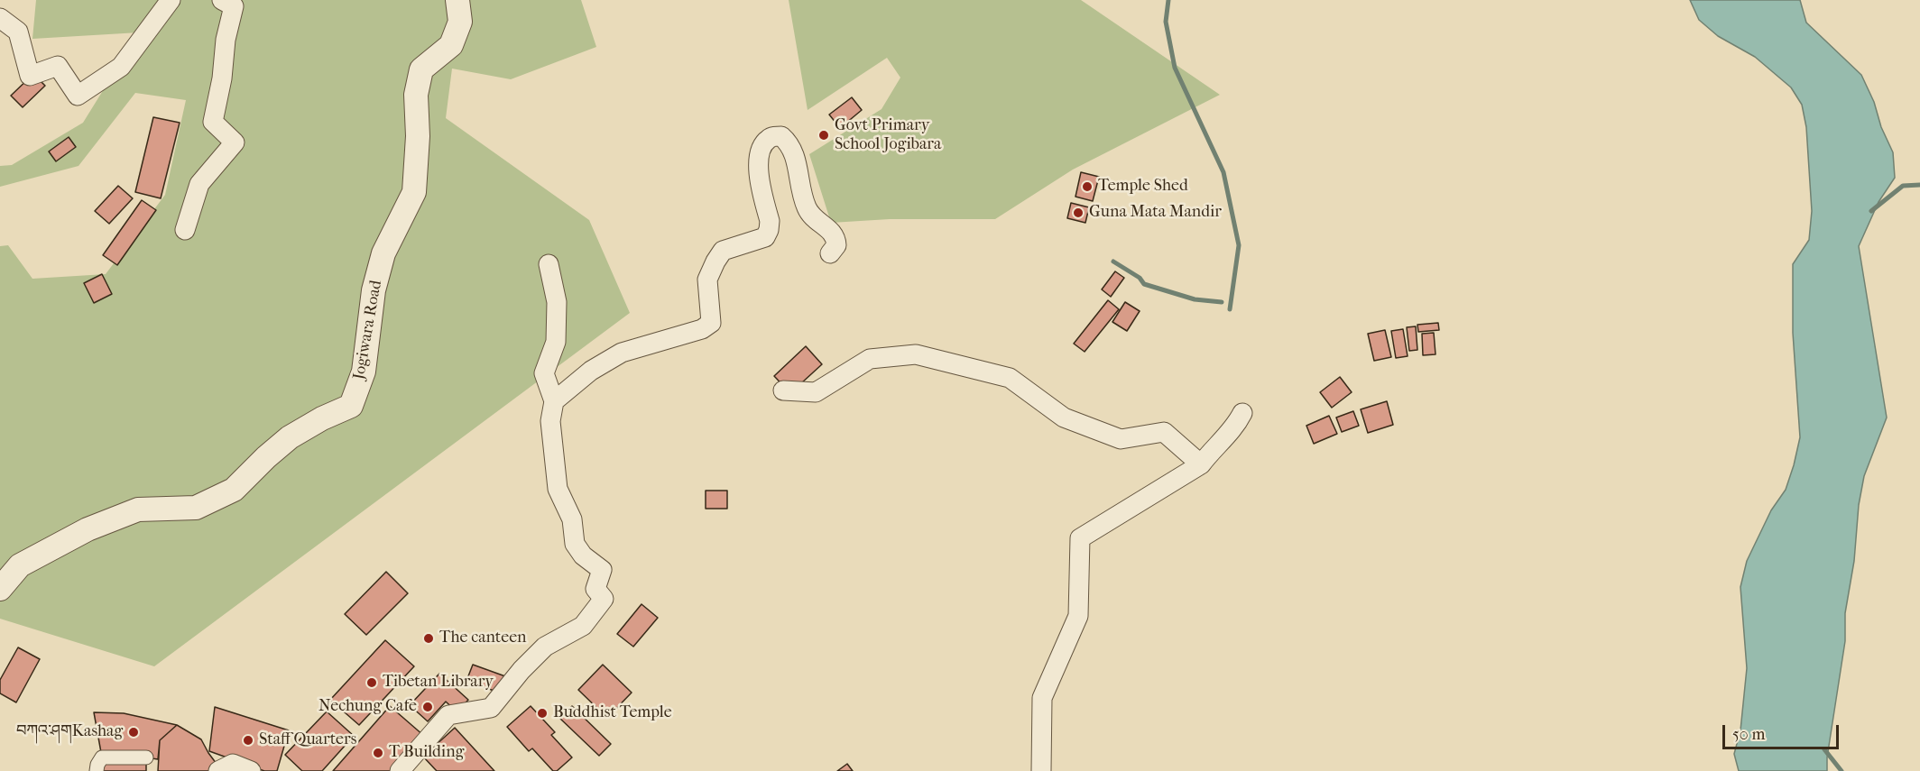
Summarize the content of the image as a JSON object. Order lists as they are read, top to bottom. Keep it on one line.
{"streets":{"street":["Jogiwara Road"]},"places":["Govt Primary School Jogibara","Temple Shed","Guna Mata Mandir","The canteen","Tibetan Library","Nechung Cafe","Buddhist Temple","བཀའ་ཤགKashag","Staff Quarters","T Building"],"scale_bar":"50 m"}
